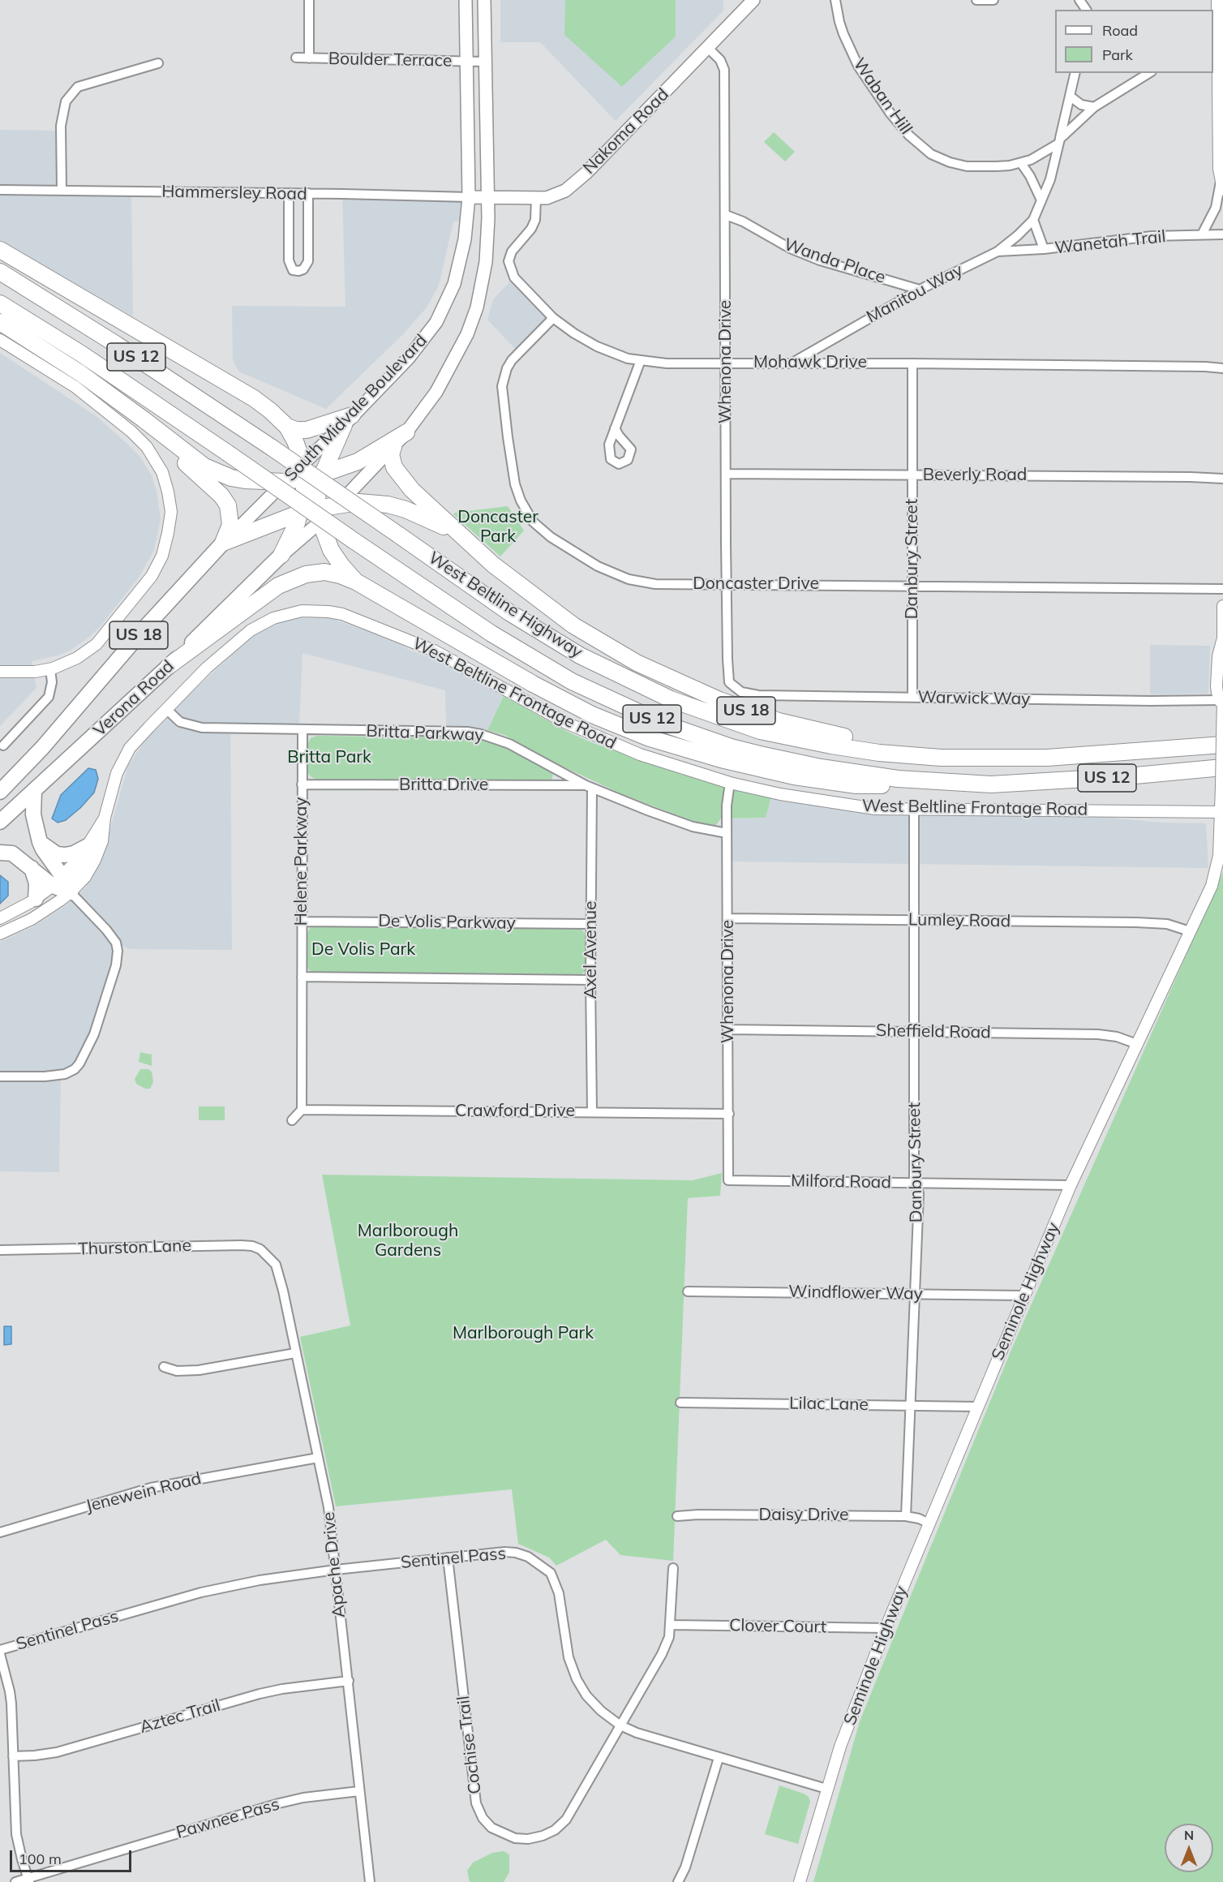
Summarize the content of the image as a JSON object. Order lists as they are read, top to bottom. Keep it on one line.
{"streets":{"highway":["US 12","West Beltline Highway","US 18","Verona Road"],"main road":["Nakoma Road","South Midvale Boulevard"],"street":["Boulder Terrace","Waban Hill","Hammersley Road","Wanetah Trail","Wanda Place","Manitou Way","Whenona Drive","Mohawk Drive","Beverly Road","Danbury Street","Doncaster Drive","West Beltline Frontage Road","Warwick Way","Britta Parkway","Britta Drive","Helene Parkway","Lumley Road","De Volis Parkway","Axel Avenue","Sheffield Road","Crawford Drive","Milford Road","Thurston Lane","Seminole Highway","Windflower Way","Lilac Lane","Jenewein Road","Daisy Drive","Sentinel Pass","Apache Drive","Clover Court","Aztec Trail","Cochise Trail","Pawnee Pass"]},"crossings":[["Boulder Terrace","South Midvale Boulevard"],["Waban Hill","Manitou Way"],["Nakoma Road","Hammersley Road"],["Nakoma Road","Whenona Drive"],["Nakoma Road","Mohawk Drive"],["Nakoma Road","South Midvale Boulevard"],["Hammersley Road","South Midvale Boulevard"],["Wanetah Trail","Manitou Way"],["Wanda Place","Manitou Way"],["Wanda Place","Whenona Drive"],["Manitou Way","Mohawk Drive"],["Whenona Drive","Mohawk Drive"],["Whenona Drive","Beverly Road"],["Whenona Drive","Doncaster Drive"],["Whenona Drive","West Beltline Frontage Road"],["Whenona Drive","Warwick Way"],["Whenona Drive","Britta Parkway"],["Whenona Drive","Lumley Road"],["Whenona Drive","Sheffield Road"],["Whenona Drive","Crawford Drive"],["Whenona Drive","Milford Road"],["Mohawk Drive","Danbury Street"],["Mohawk Drive","Doncaster Drive"],["South Midvale Boulevard","Verona Road"],["Beverly Road","Danbury Street"],["Danbury Street","Doncaster Drive"],["Danbury Street","West Beltline Frontage Road"],["Danbury Street","Warwick Way"],["Danbury Street","Lumley Road"],["Danbury Street","Sheffield Road"],["Danbury Street","Milford Road"],["Danbury Street","Windflower Way"],["Danbury Street","Lilac Lane"],["Danbury Street","Daisy Drive"],["West Beltline Highway","US 18"],["US 18","Verona Road"],["West Beltline Frontage Road","Britta Parkway"],["West Beltline Frontage Road","Seminole Highway"],["Warwick Way","Seminole Highway"],["Britta Parkway","Britta Drive"],["Britta Parkway","Helene Parkway"],["Britta Parkway","Axel Avenue"],["Britta Drive","Helene Parkway"],["Britta Drive","Axel Avenue"],["Helene Parkway","De Volis Parkway"],["Helene Parkway","Crawford Drive"],["Lumley Road","Seminole Highway"],["De Volis Parkway","Axel Avenue"],["Axel Avenue","Crawford Drive"],["Sheffield Road","Seminole Highway"],["Milford Road","Seminole Highway"],["Thurston Lane","Apache Drive"],["Seminole Highway","Windflower Way"],["Seminole Highway","Lilac Lane"],["Seminole Highway","Daisy Drive"],["Seminole Highway","Sentinel Pass"],["Seminole Highway","Clover Court"],["Jenewein Road","Apache Drive"],["Sentinel Pass","Apache Drive"],["Sentinel Pass","Cochise Trail"],["Apache Drive","Aztec Trail"],["Apache Drive","Pawnee Pass"],["Clover Court","Cochise Trail"]],"parks":["Doncaster Park","Britta Park","De Volis Park","Marlborough Gardens","Marlborough Park"],"legend":["Road","Park"],"scale_bar":"100 m","north":"top"}
